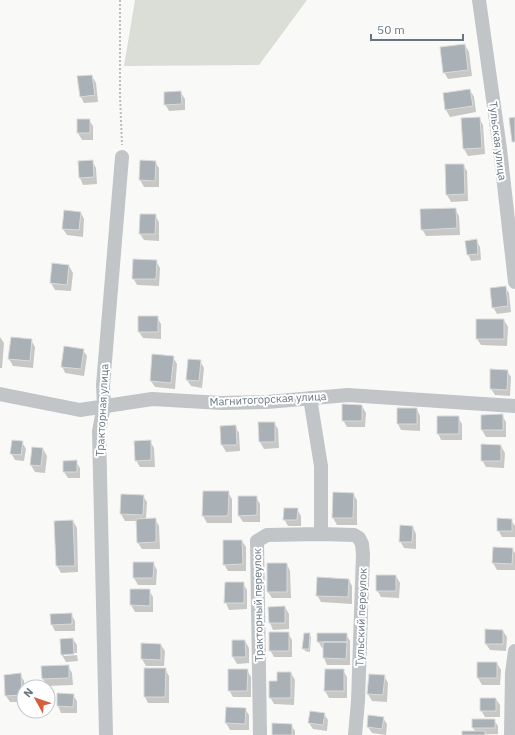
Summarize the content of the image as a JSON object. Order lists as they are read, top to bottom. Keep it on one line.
{"streets":{"street":["Тульская улица","Магнитогорская улица","Тракторная улица","Тракторный переулок","Тульский переулок"]},"crossings":[["Магнитогорская улица","Тракторная улица"],["Тракторный переулок","Тульский переулок"]],"scale_bar":"50 m","north":"top left"}
